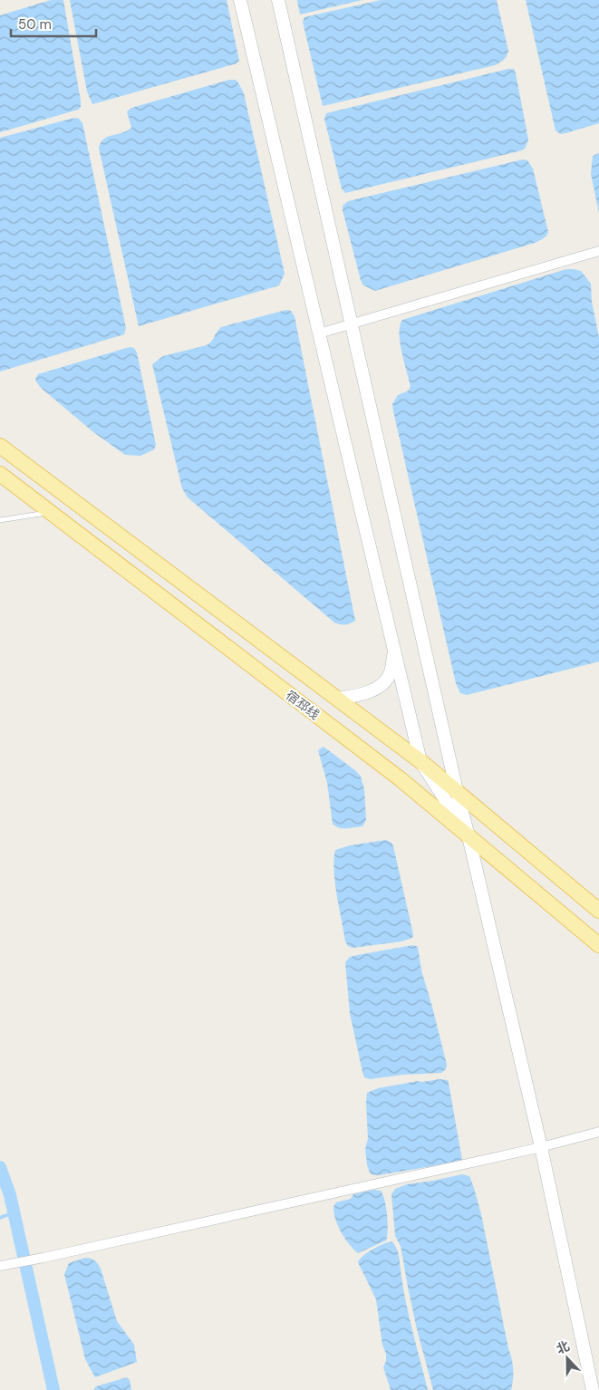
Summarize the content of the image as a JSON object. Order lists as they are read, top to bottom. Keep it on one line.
{"streets":{"main road":["宿邳线"]},"scale_bar":"50 m","north":"top"}
